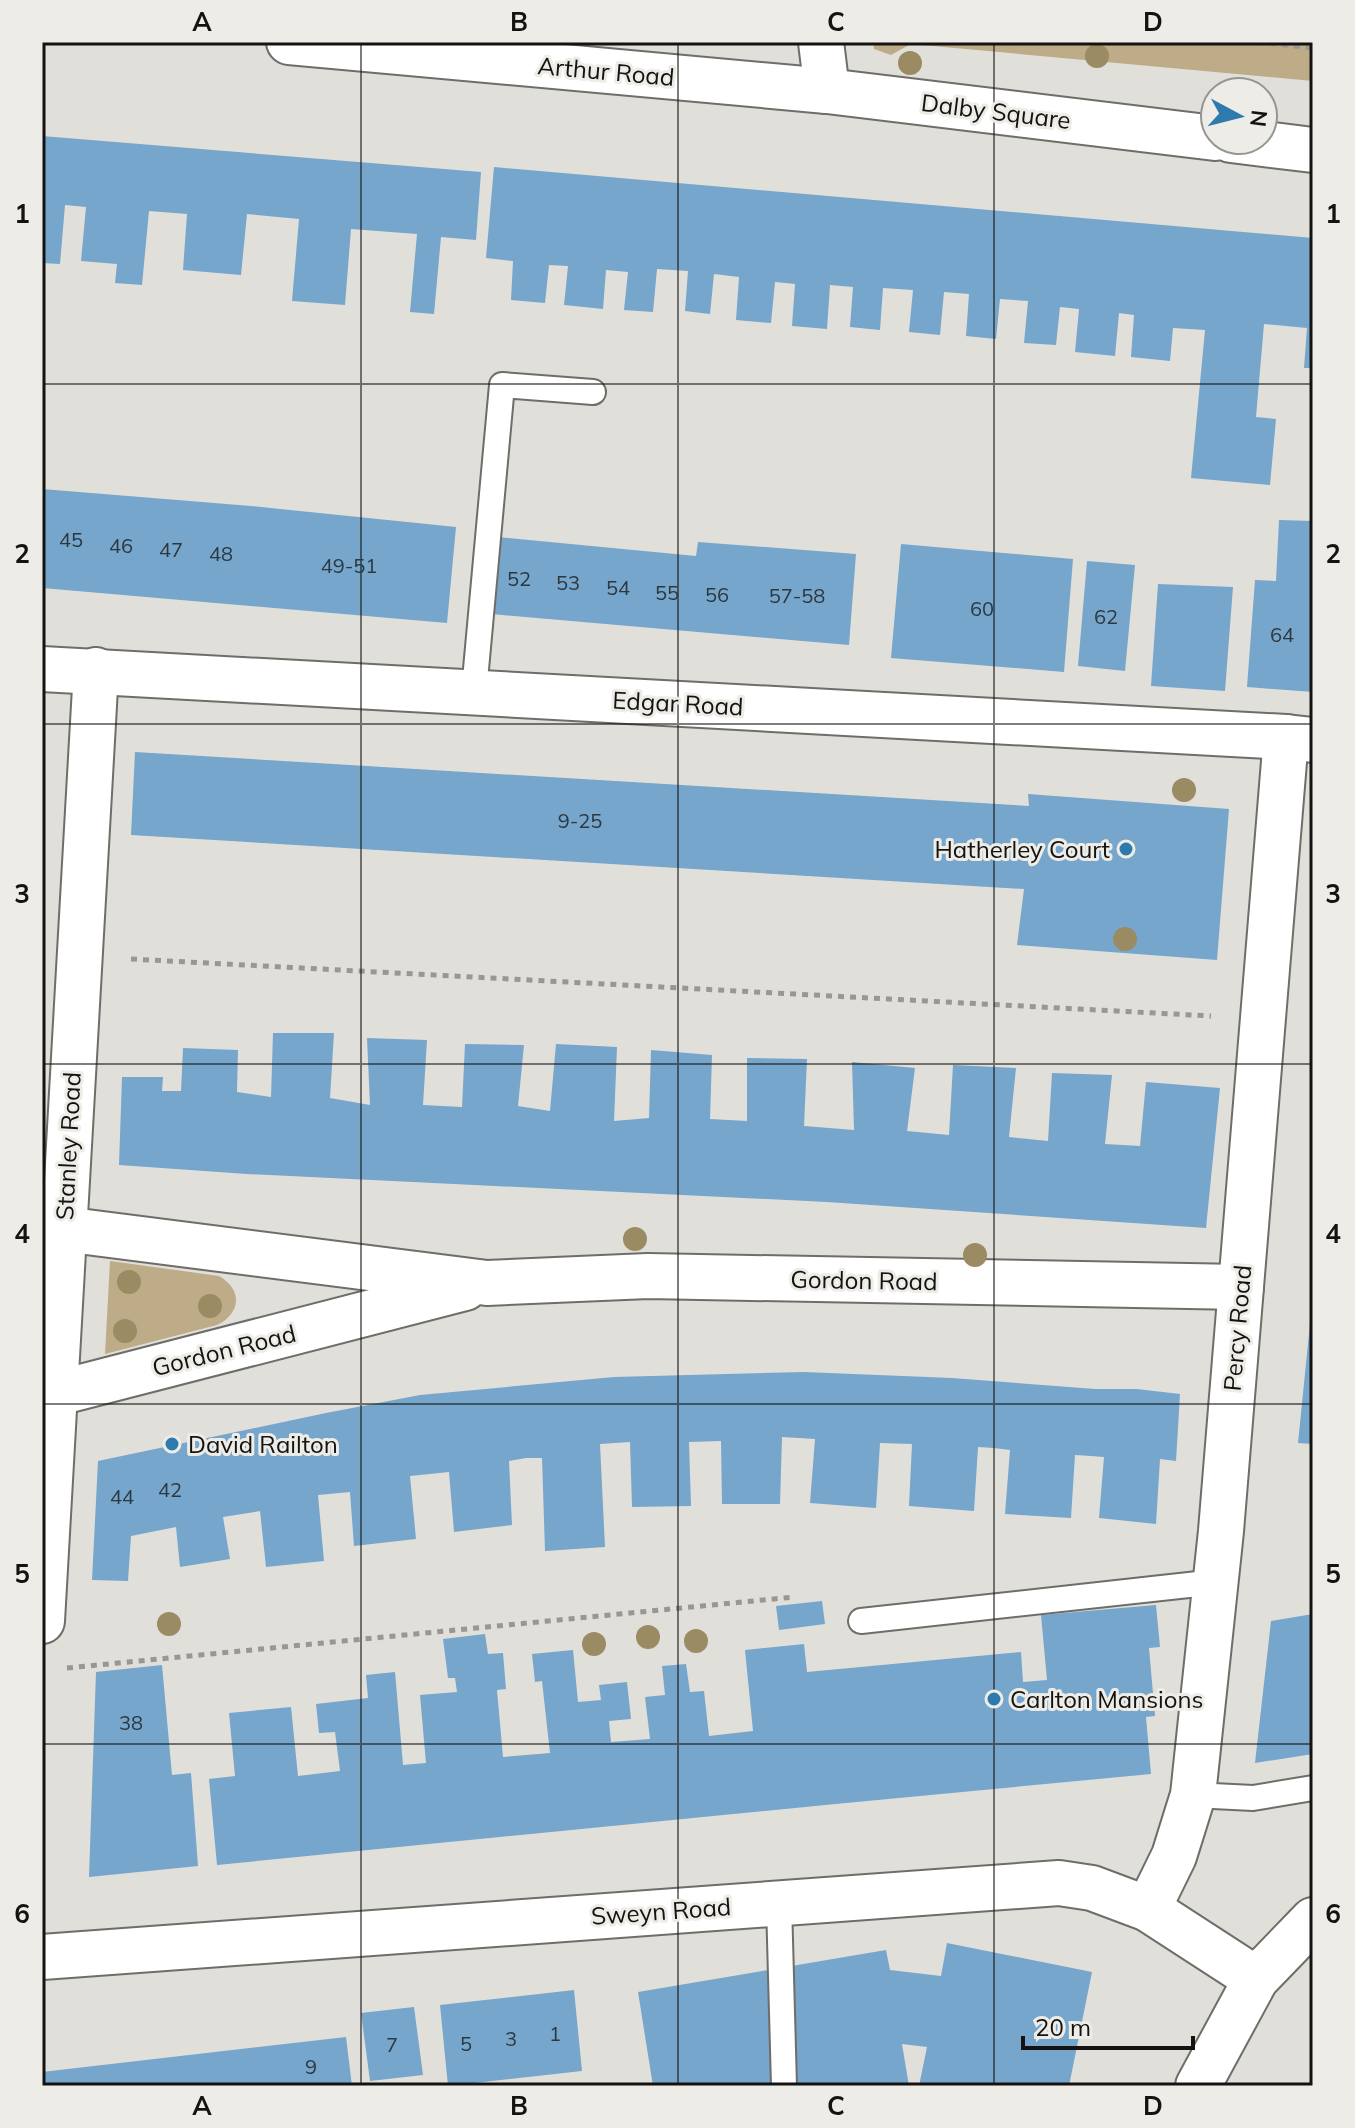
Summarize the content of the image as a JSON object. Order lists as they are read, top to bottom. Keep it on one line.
{"streets":{"street":["Arthur Road","Dalby Square","Edgar Road","Stanley Road","Gordon Road","Percy Road","Sweyn Road"]},"crossings":[["Arthur Road","Dalby Square"],["Edgar Road","Stanley Road"],["Edgar Road","Percy Road"],["Stanley Road","Gordon Road"],["Gordon Road","Percy Road"],["Percy Road","Sweyn Road"]],"places":["Hatherley Court","David Railton","Carlton Mansions"],"house_numbers":["45","46","47","48","49-51","52","53","54","55","56","57-58","60","62","64","9-25","42","44","38","1","3","5","7","9"],"scale_bar":"20 m","north":"right","grid":{"columns":["A","B","C","D"],"rows":["1","2","3","4","5","6"]}}
